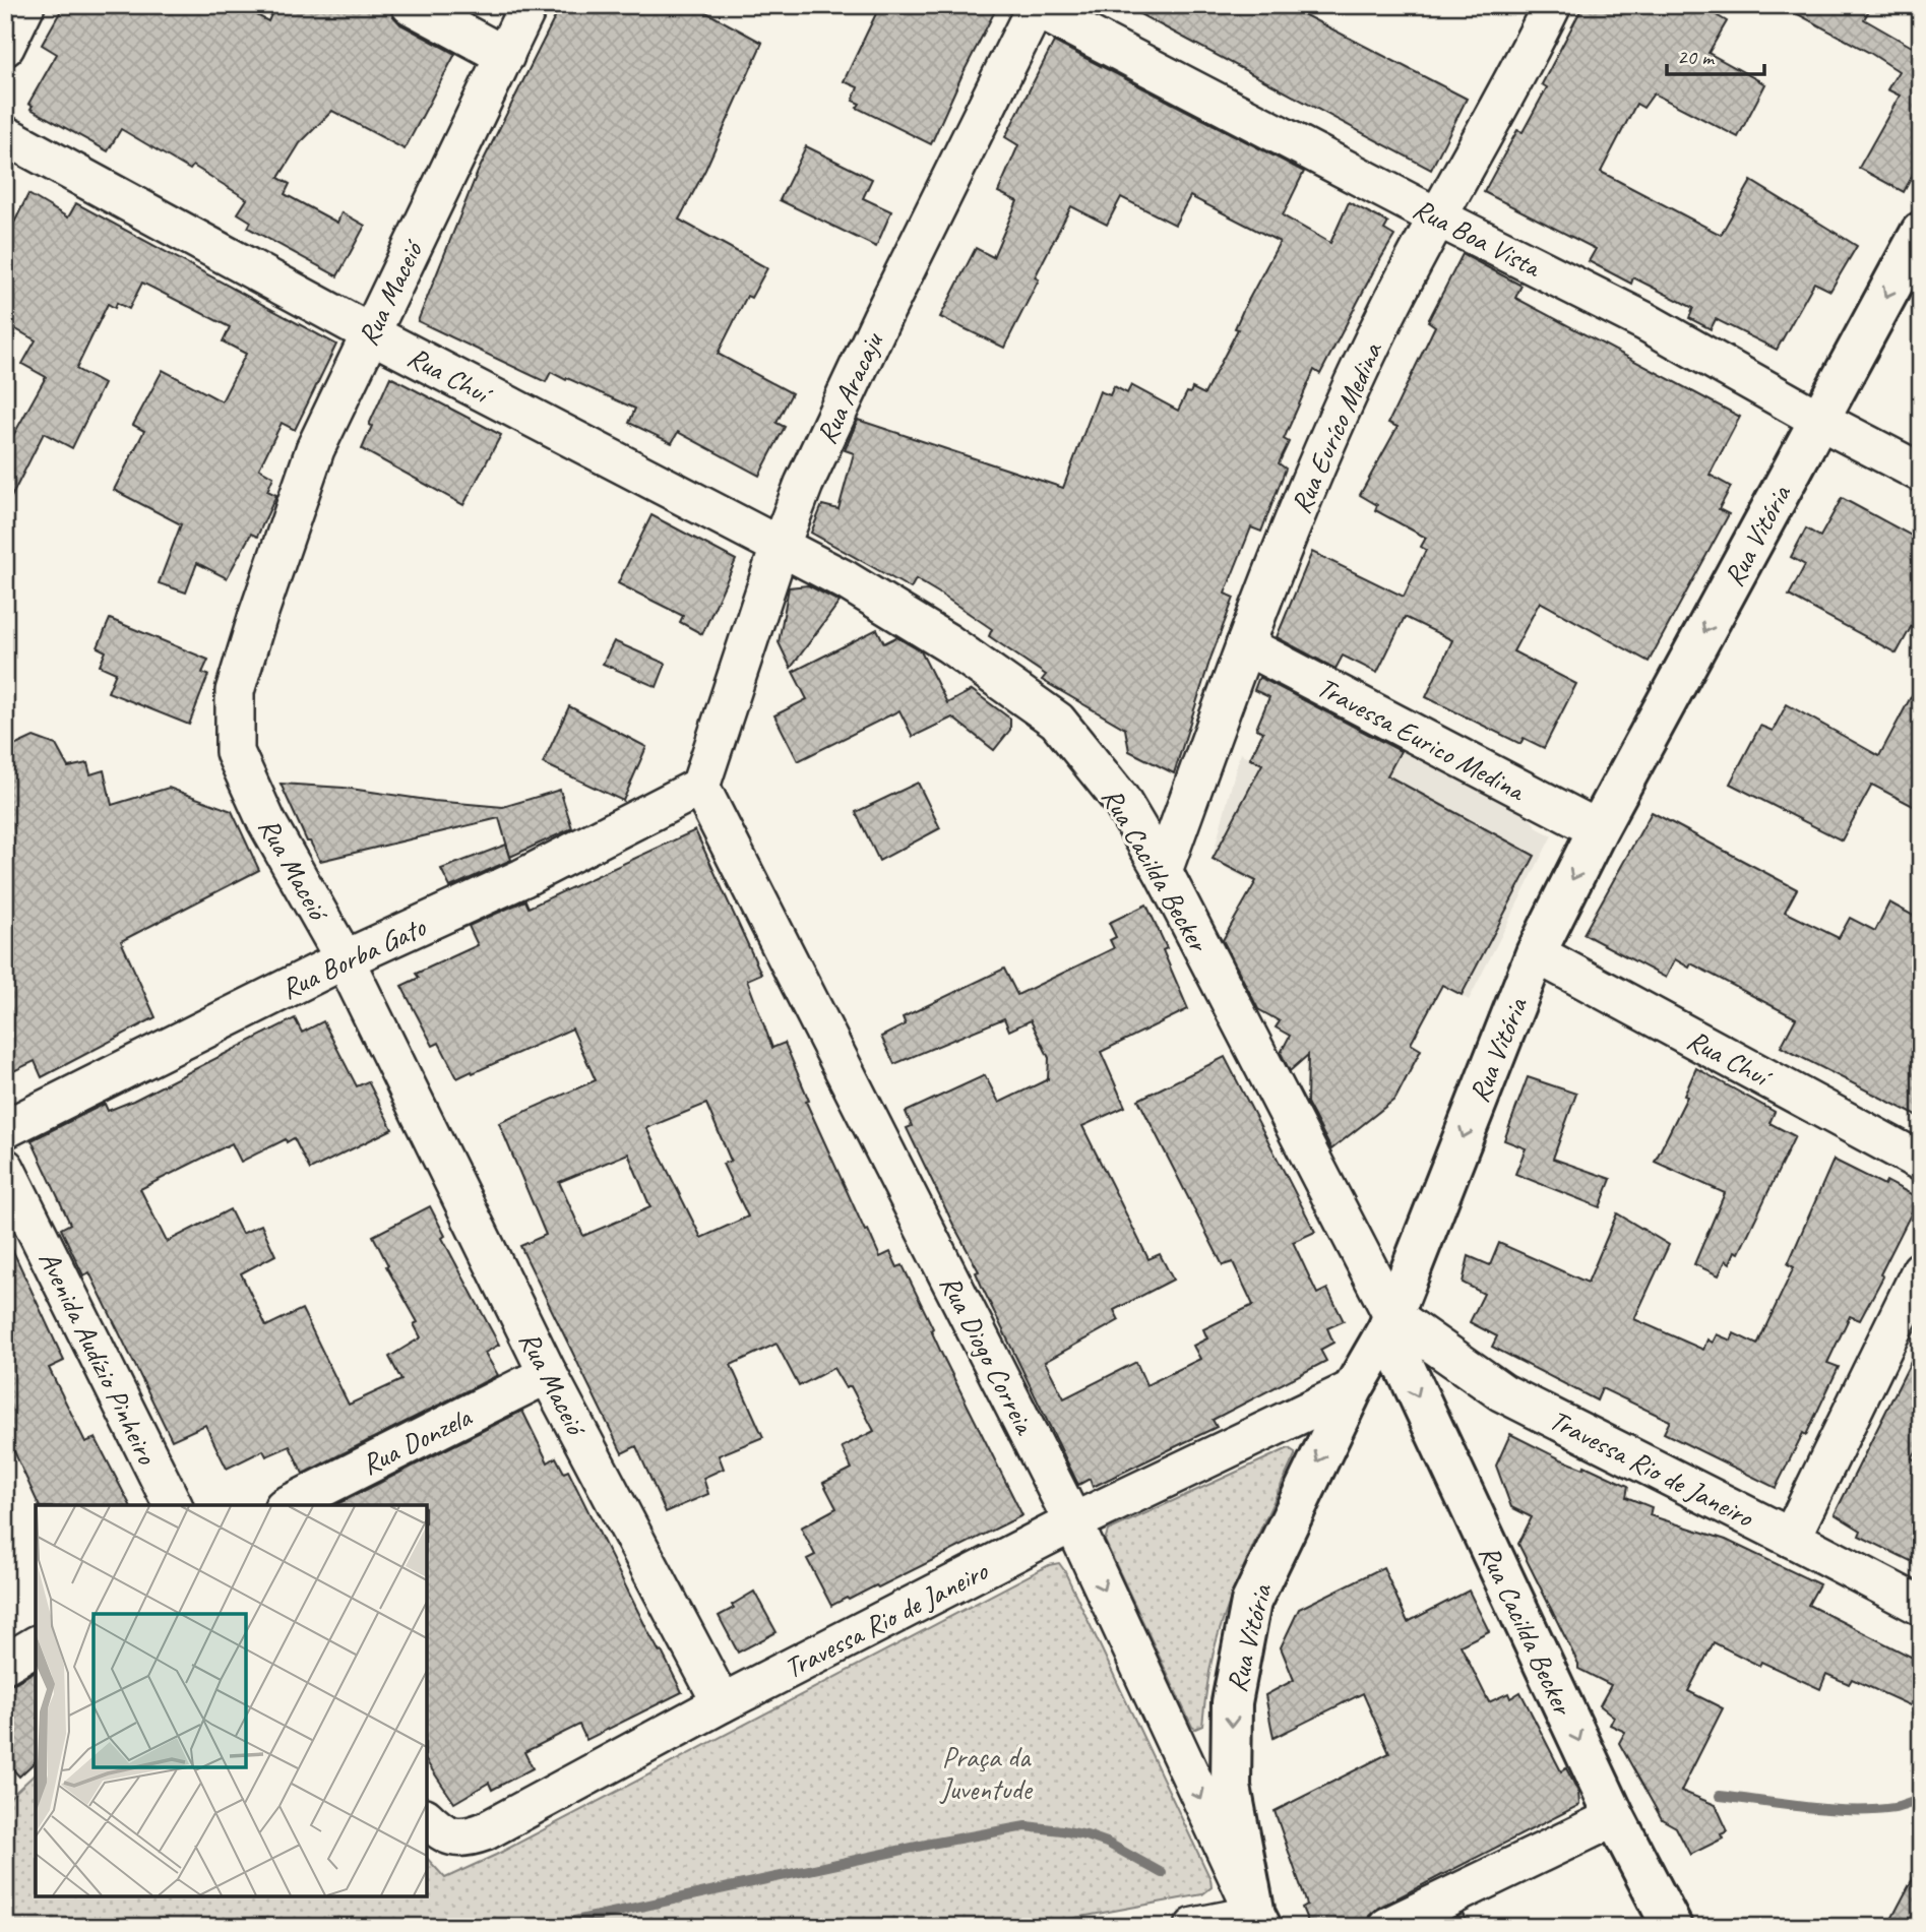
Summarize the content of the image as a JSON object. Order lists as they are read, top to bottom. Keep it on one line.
{"streets":{"main road":["Rua Vitória","Rua Cacilda Becker"],"street":["Rua Boa Vista","Rua Maceió","Rua Chuí","Rua Aracaju","Rua Euríco Medina","Travessa Eurico Medina","Rua Borba Gato","Rua Diogo Correia","Avenida Audízio Pinheiro","Rua Donzela","Travessa Rio de Janeiro"]},"crossings":[["Rua Boa Vista","Rua Aracaju"],["Rua Boa Vista","Rua Euríco Medina"],["Rua Boa Vista","Rua Vitória"],["Rua Maceió","Rua Chuí"],["Rua Maceió","Rua Borba Gato"],["Rua Maceió","Rua Donzela"],["Rua Maceió","Travessa Rio de Janeiro"],["Rua Chuí","Rua Aracaju"],["Rua Chuí","Rua Vitória"],["Rua Chuí","Rua Cacilda Becker"],["Rua Aracaju","Rua Cacilda Becker"],["Rua Aracaju","Rua Borba Gato"],["Rua Aracaju","Rua Diogo Correia"],["Rua Euríco Medina","Travessa Eurico Medina"],["Rua Euríco Medina","Rua Cacilda Becker"],["Rua Vitória","Travessa Eurico Medina"],["Rua Vitória","Rua Cacilda Becker"],["Rua Vitória","Rua Diogo Correia"],["Rua Vitória","Travessa Rio de Janeiro"],["Rua Cacilda Becker","Travessa Rio de Janeiro"],["Rua Borba Gato","Rua Diogo Correia"],["Rua Diogo Correia","Travessa Rio de Janeiro"]],"one_way":["Rua Vitória"],"parks":["Praça da Juventude"],"scale_bar":"20 m"}
